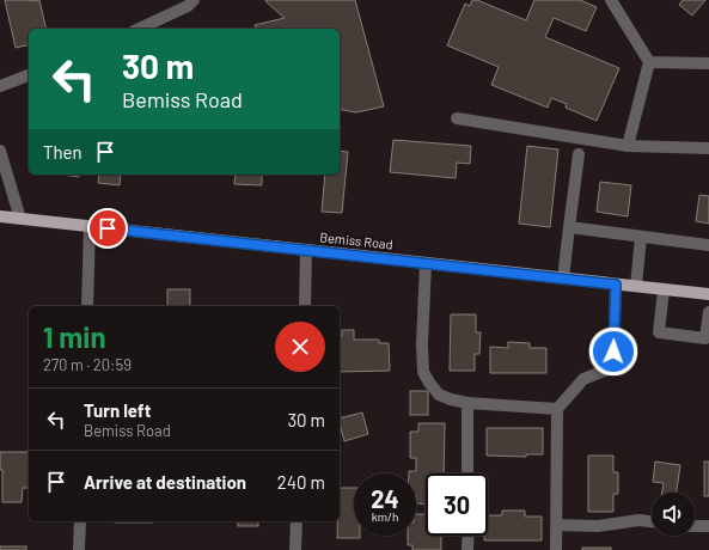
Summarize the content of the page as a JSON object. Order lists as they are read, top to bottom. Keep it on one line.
{"streets":{"main road":["Bemiss Road"]},"page":{"turn":["30 m","Bemiss Road"],"then":"Then","heading":["1 min","270 m · 20:59"],"list":[{"name":"Turn left","note":"Bemiss Road","value":"30 m"},{"name":"Arrive at destination","value":"240 m"}],"speed":"24 km/h","limit":"30"}}
